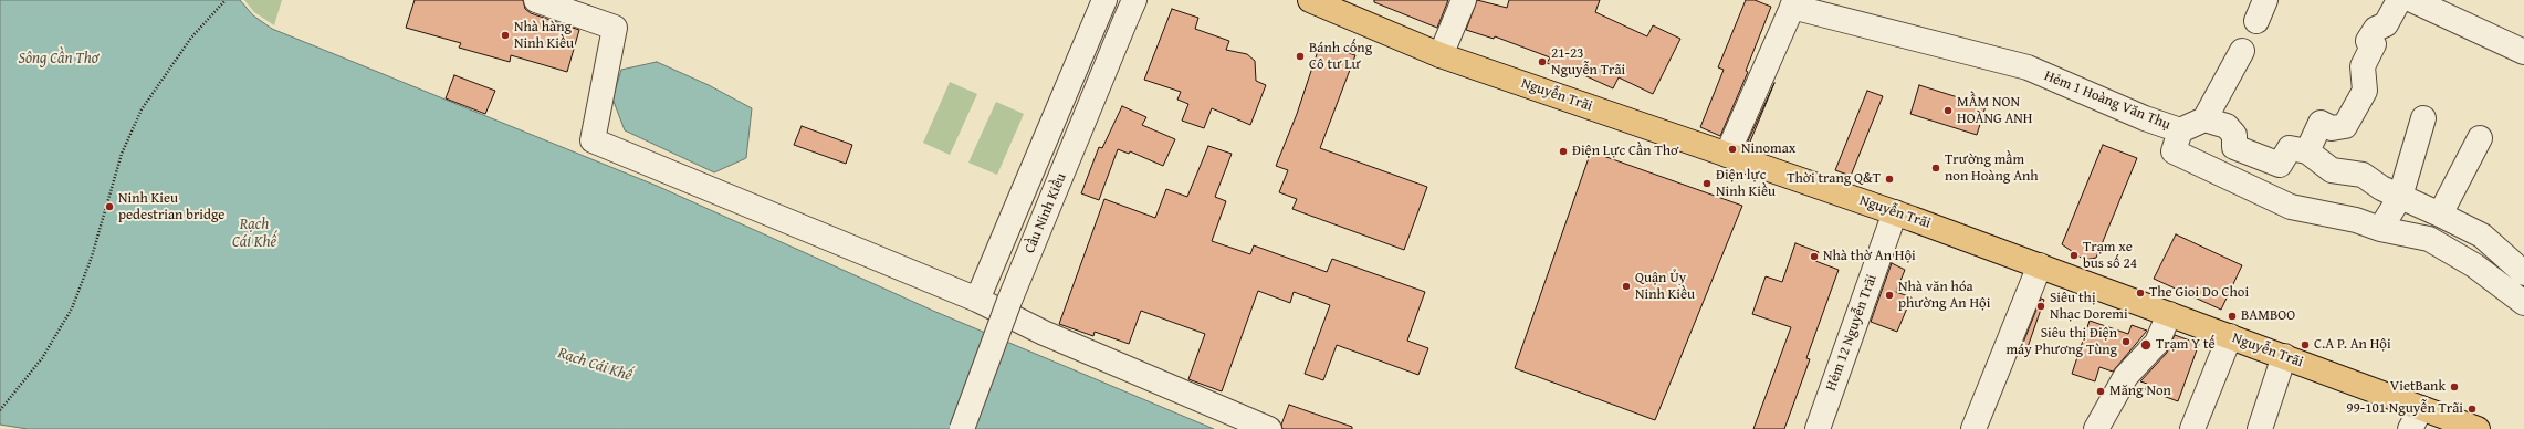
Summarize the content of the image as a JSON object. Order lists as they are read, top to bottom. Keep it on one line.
{"streets":{"main road":["Nguyễn Trãi"],"street":["Hẻm 1 Hoàng Văn Thụ","Cầu Ninh Kiều","Hẻm 12 Nguyễn Trãi"]},"crossings":[["Nguyễn Trãi","Hẻm 12 Nguyễn Trãi"]],"water":["Sông Cần Thơ","Rạch Cái Khế"],"places":["Nhà hàng Ninh Kiều","Bánh cống Cô tư Lư","21-23 Nguyễn Trãi","MẦM NON HOÀNG ANH","Ninomax","Điện Lực Cần Thơ","Trường mầm non Hoàng Anh","Thời trang Q&T","Điện lực Ninh Kiều","Ninh Kieu pedestrian bridge","Trạm xe bus số 24","Nhà thờ An Hội","Quận Ủy Ninh Kiều","The Gioi Do Choi","Nhà văn hóa phường An Hội","Siêu thị Nhạc Doremi","BAMBOO","Siêu thị Điện máy Phương Tùng","Trạm Y tế","C.A P. An Hội","VietBank","Măng Non","99-101 Nguyễn Trãi"]}
